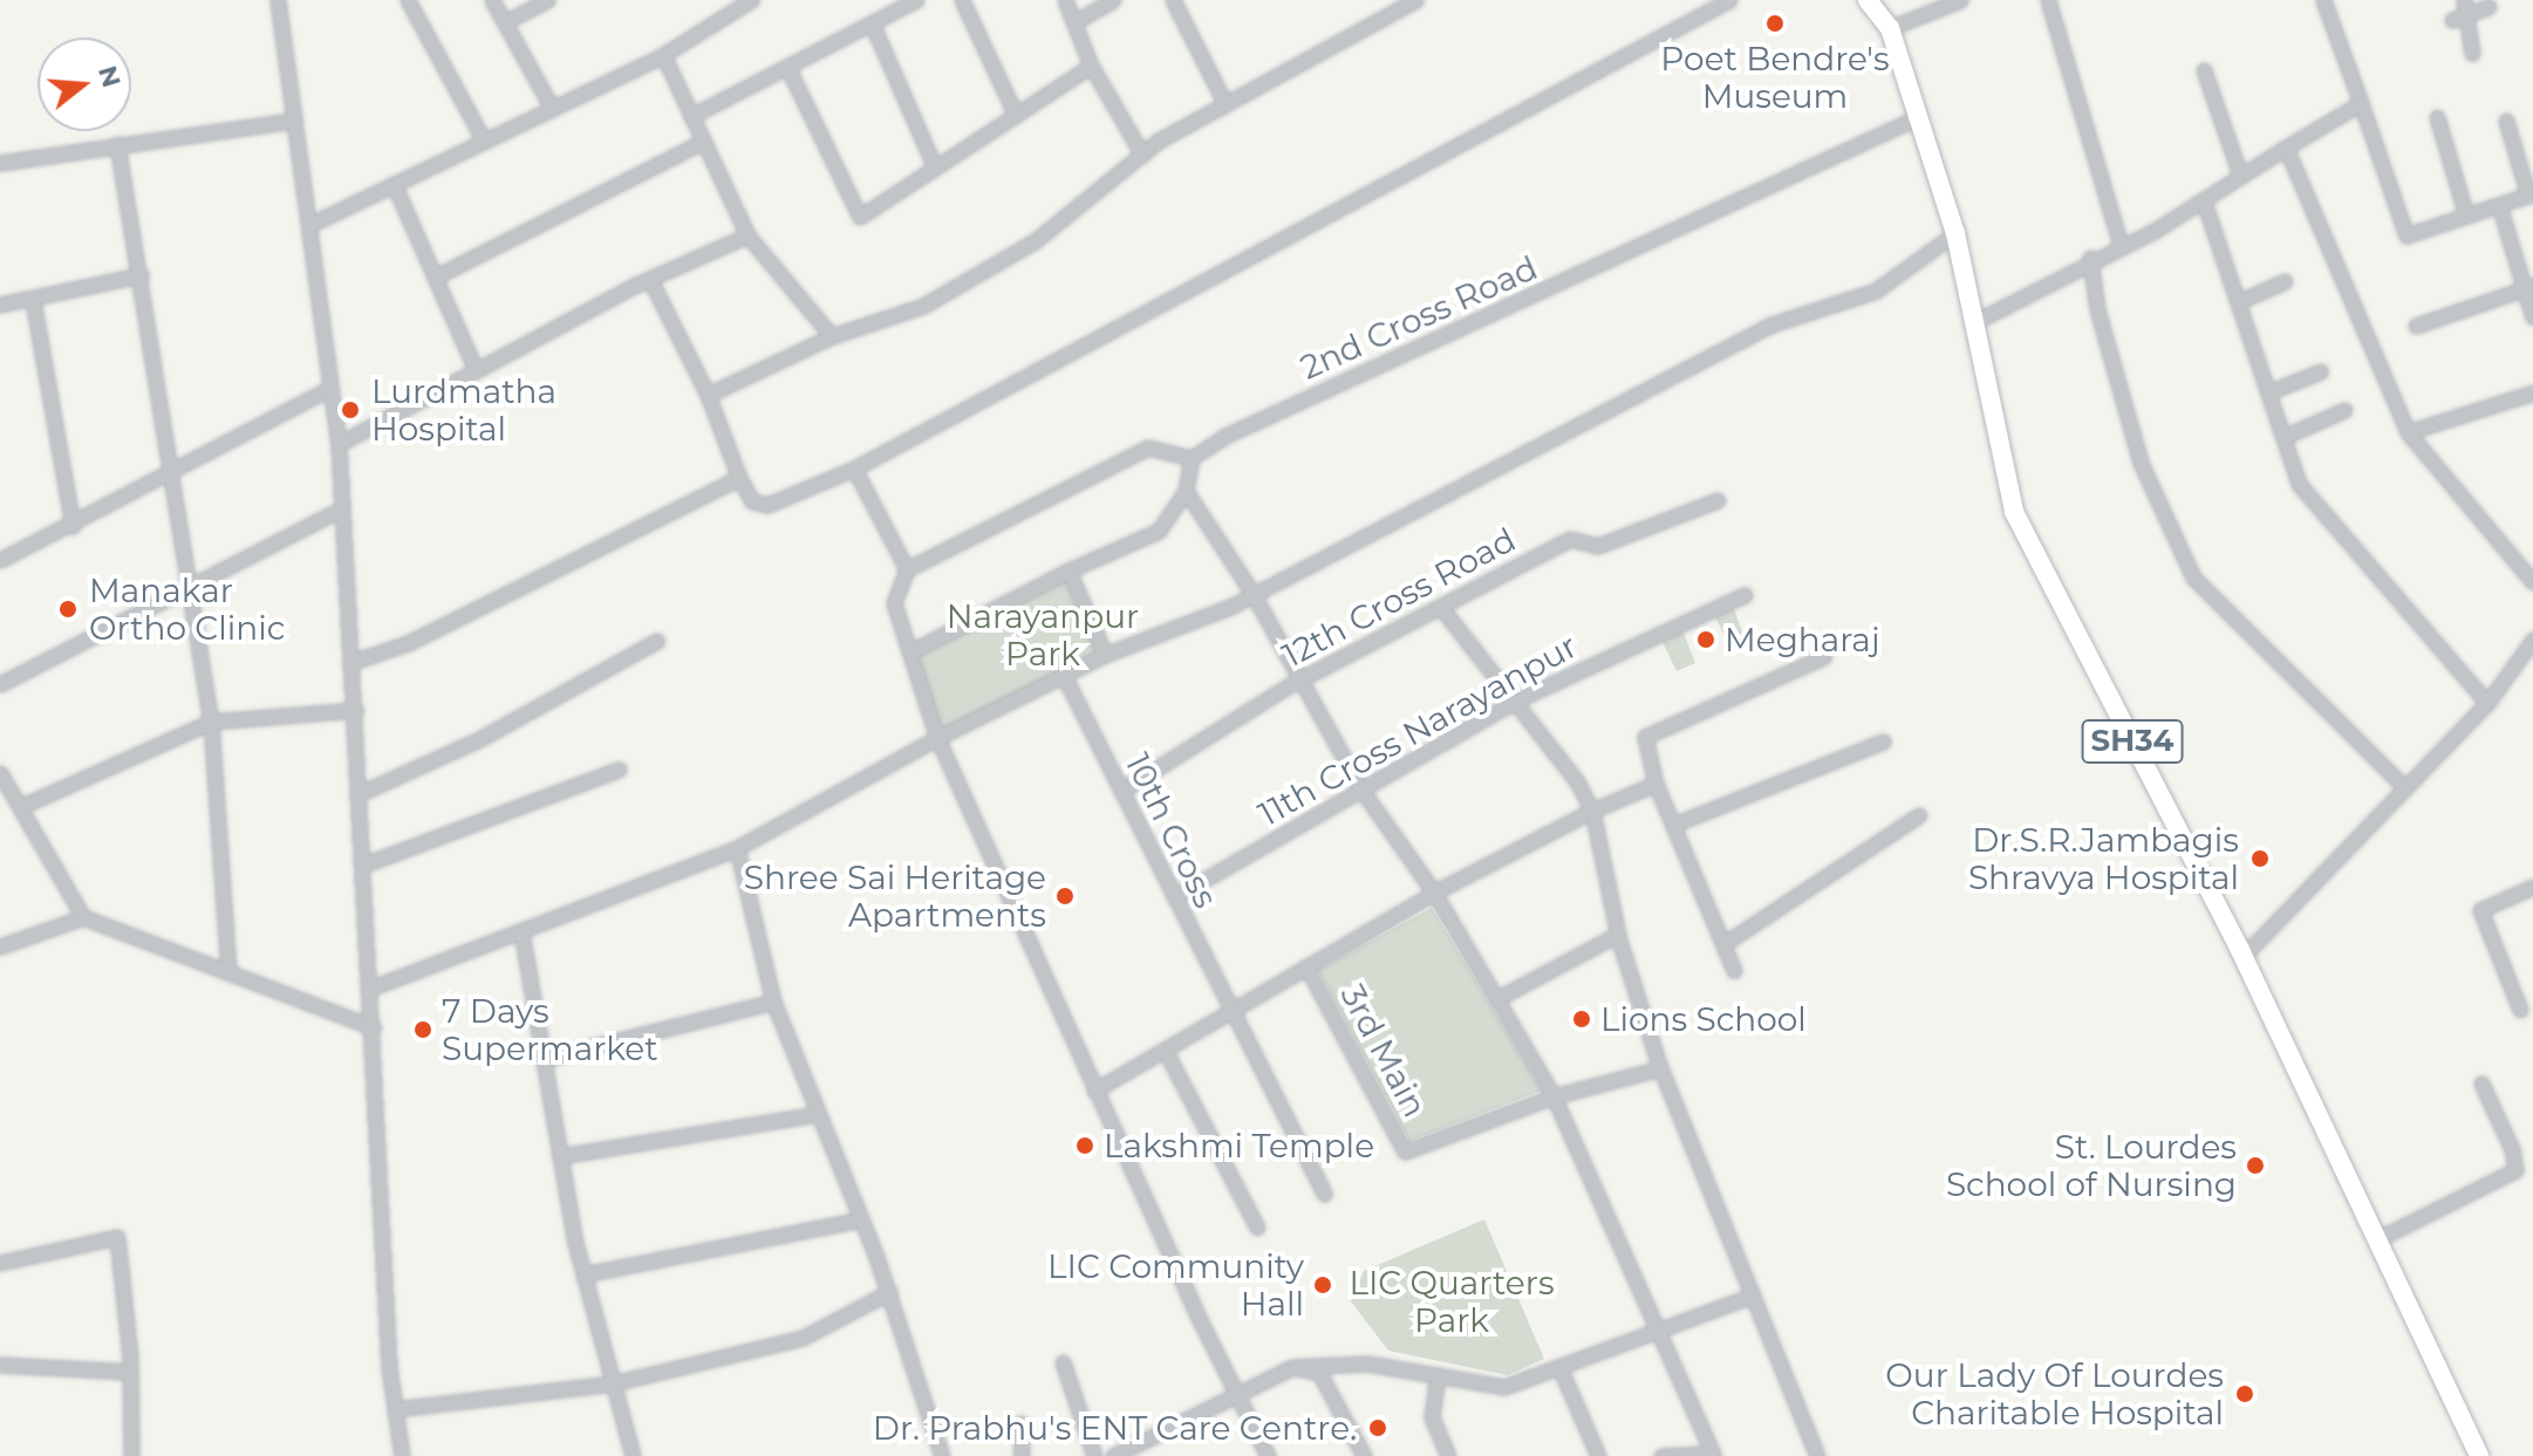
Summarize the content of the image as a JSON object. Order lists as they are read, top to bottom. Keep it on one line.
{"streets":{"main road":["SH34"],"street":["2nd Cross Road","12th Cross Road","11th Cross Narayanpur","10th Cross","3rd Main"]},"crossings":[["2nd Cross Road","SH34"],["12th Cross Road","10th Cross"],["11th Cross Narayanpur","10th Cross"]],"parks":["Narayanpur Park","LIC Quarters Park"],"places":["Poet Bendre's Museum","Lurdmatha Hospital","Manakar Ortho Clinic","Megharaj","Dr.S.R.Jambagis Shravya Hospital","Shree Sai Heritage Apartments","Lions School","7 Days Supermarket","Lakshmi Temple","St. Lourdes School of Nursing","LIC Community Hall","Our Lady Of Lourdes Charitable Hospital","Dr. Prabhu's ENT Care Centre."],"north":"right"}
